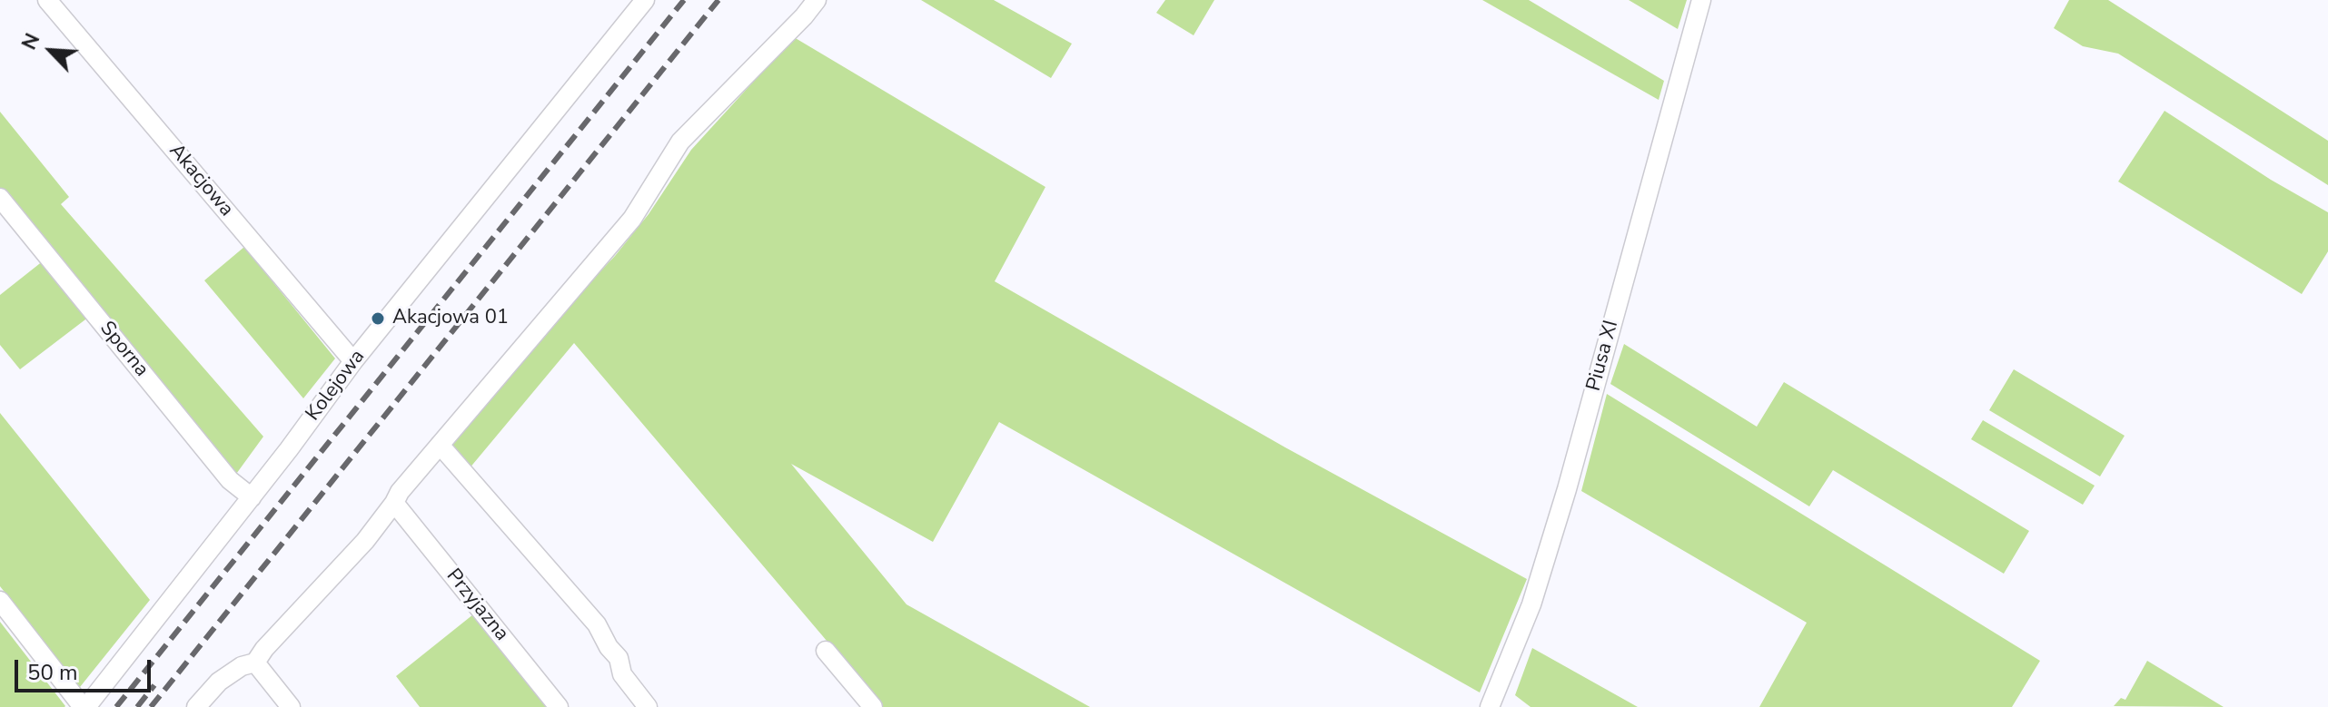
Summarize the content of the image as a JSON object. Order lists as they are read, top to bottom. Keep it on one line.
{"streets":{"street":["Akacjowa","Sporna","Piusa XI","Kolejowa","Przyjazna"]},"crossings":[["Akacjowa","Kolejowa"],["Sporna","Kolejowa"]],"places":["Akacjowa 01"],"scale_bar":"50 m","north":"top left"}
